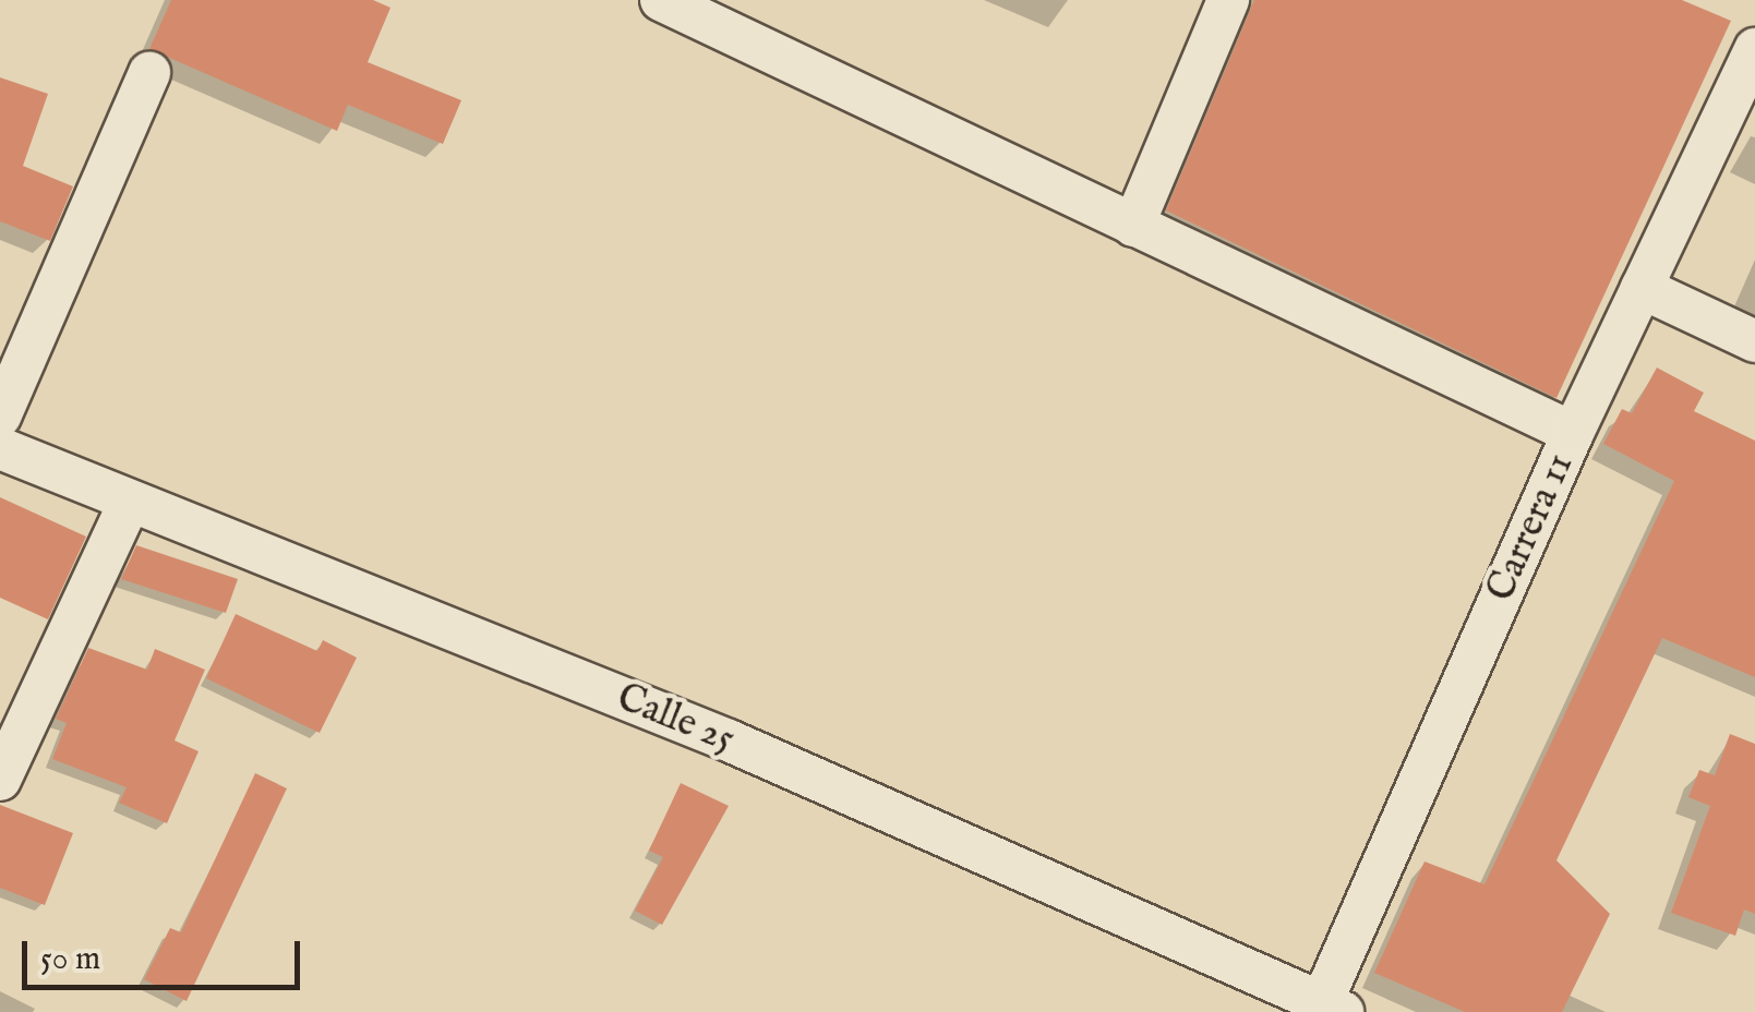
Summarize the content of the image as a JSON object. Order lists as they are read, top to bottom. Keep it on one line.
{"streets":{"street":["Carrera 11","Calle 25"]},"crossings":[["Carrera 11","Calle 25"]],"scale_bar":"50 m"}
